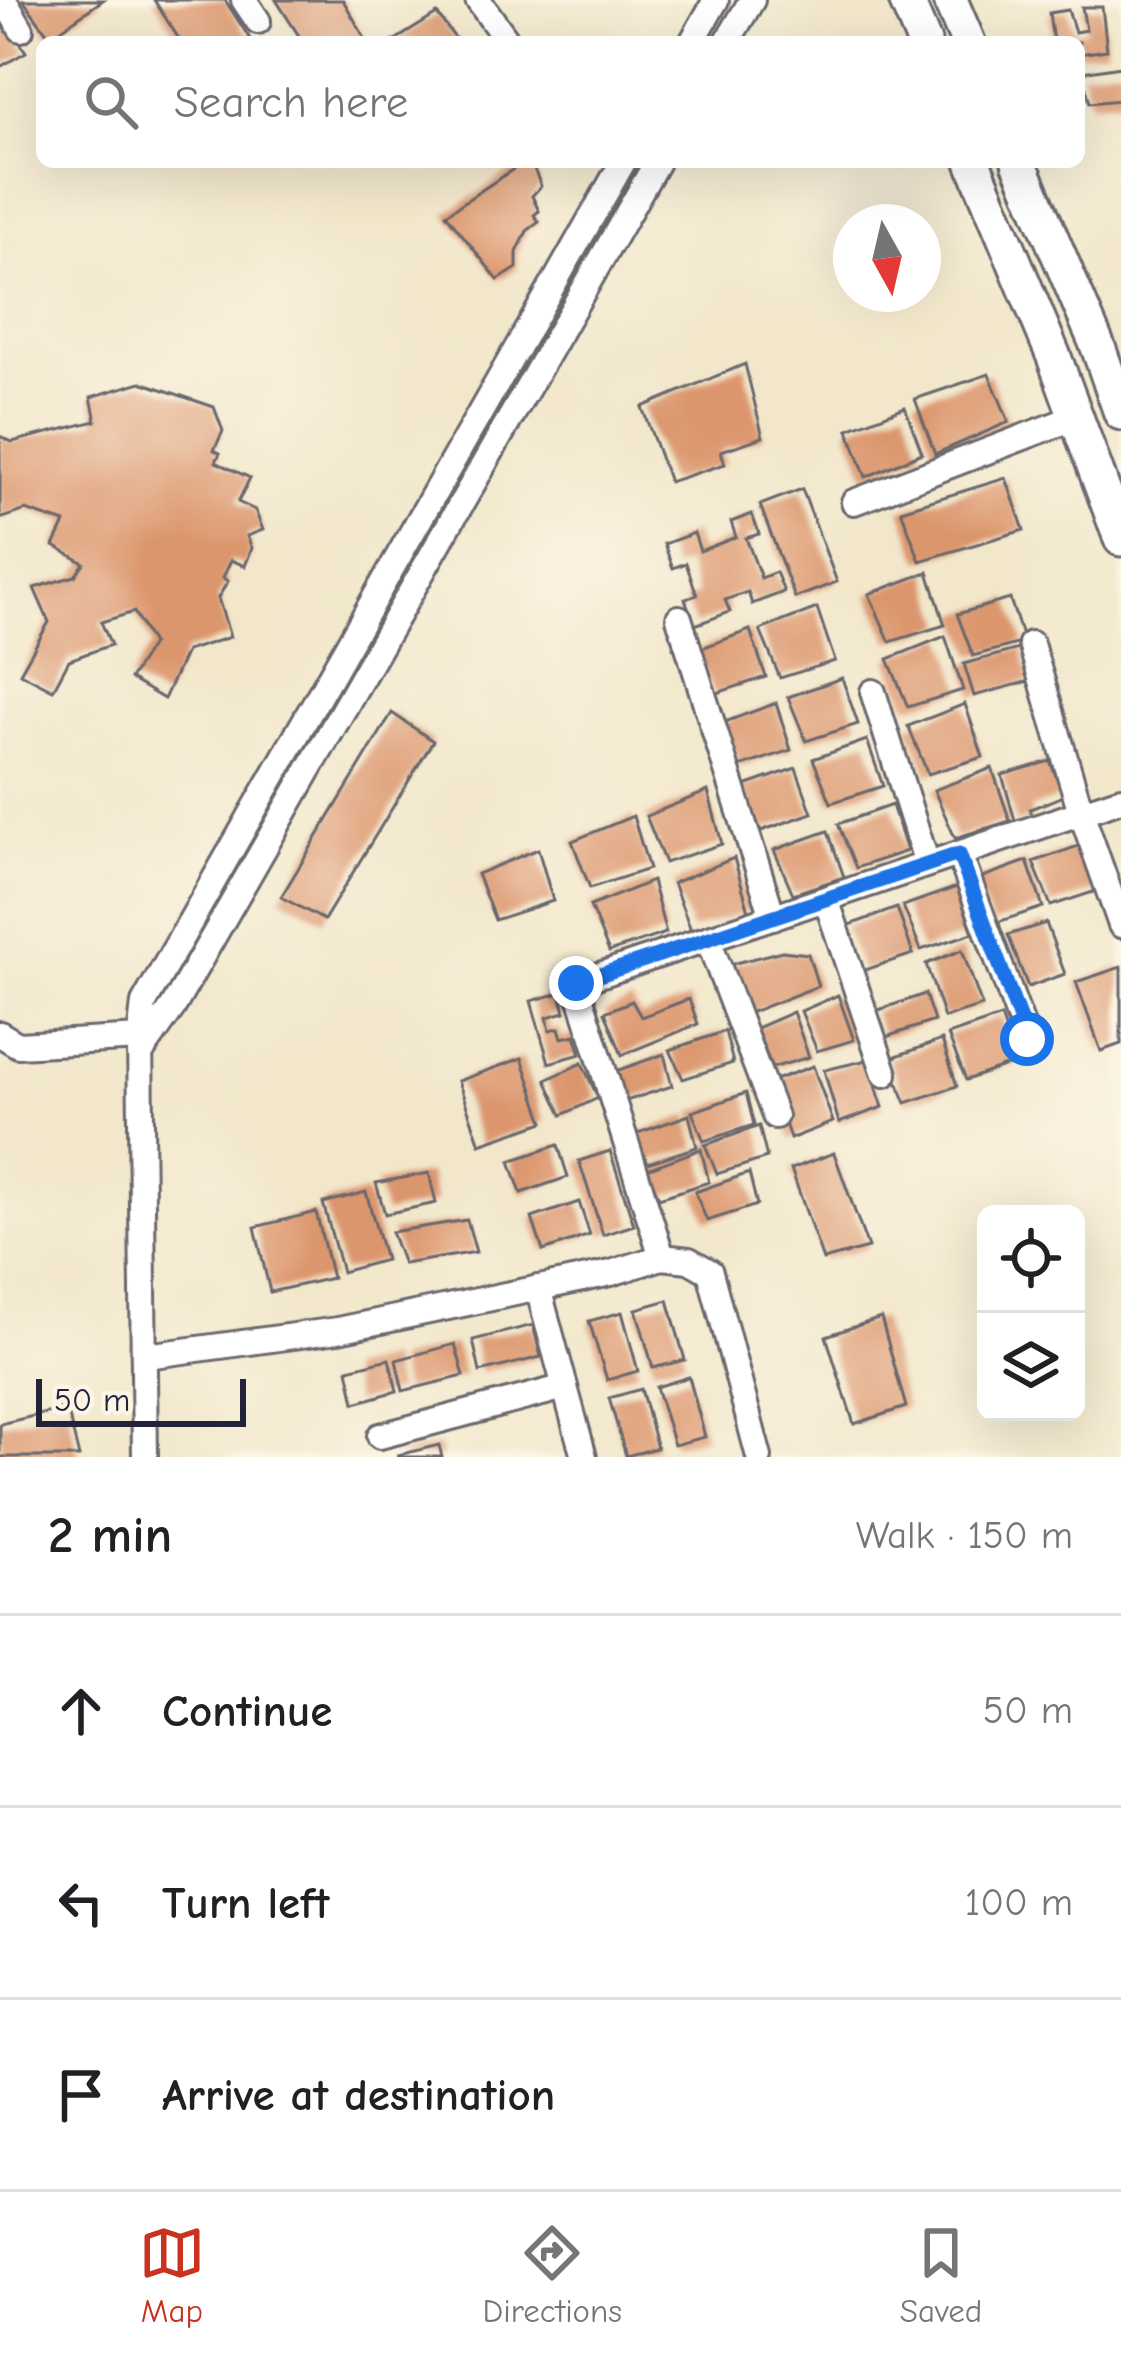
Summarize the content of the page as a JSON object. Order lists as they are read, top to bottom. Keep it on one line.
{"scale_bar":"50 m","north":"bottom","page":{"search":"Search here","scale":"50 m","heading":["2 min","Walk · 150 m"],"list":[["Continue","50 m"],["Turn left","100 m"],"Arrive at destination"],"nav":["Map","Directions","Saved"]}}
